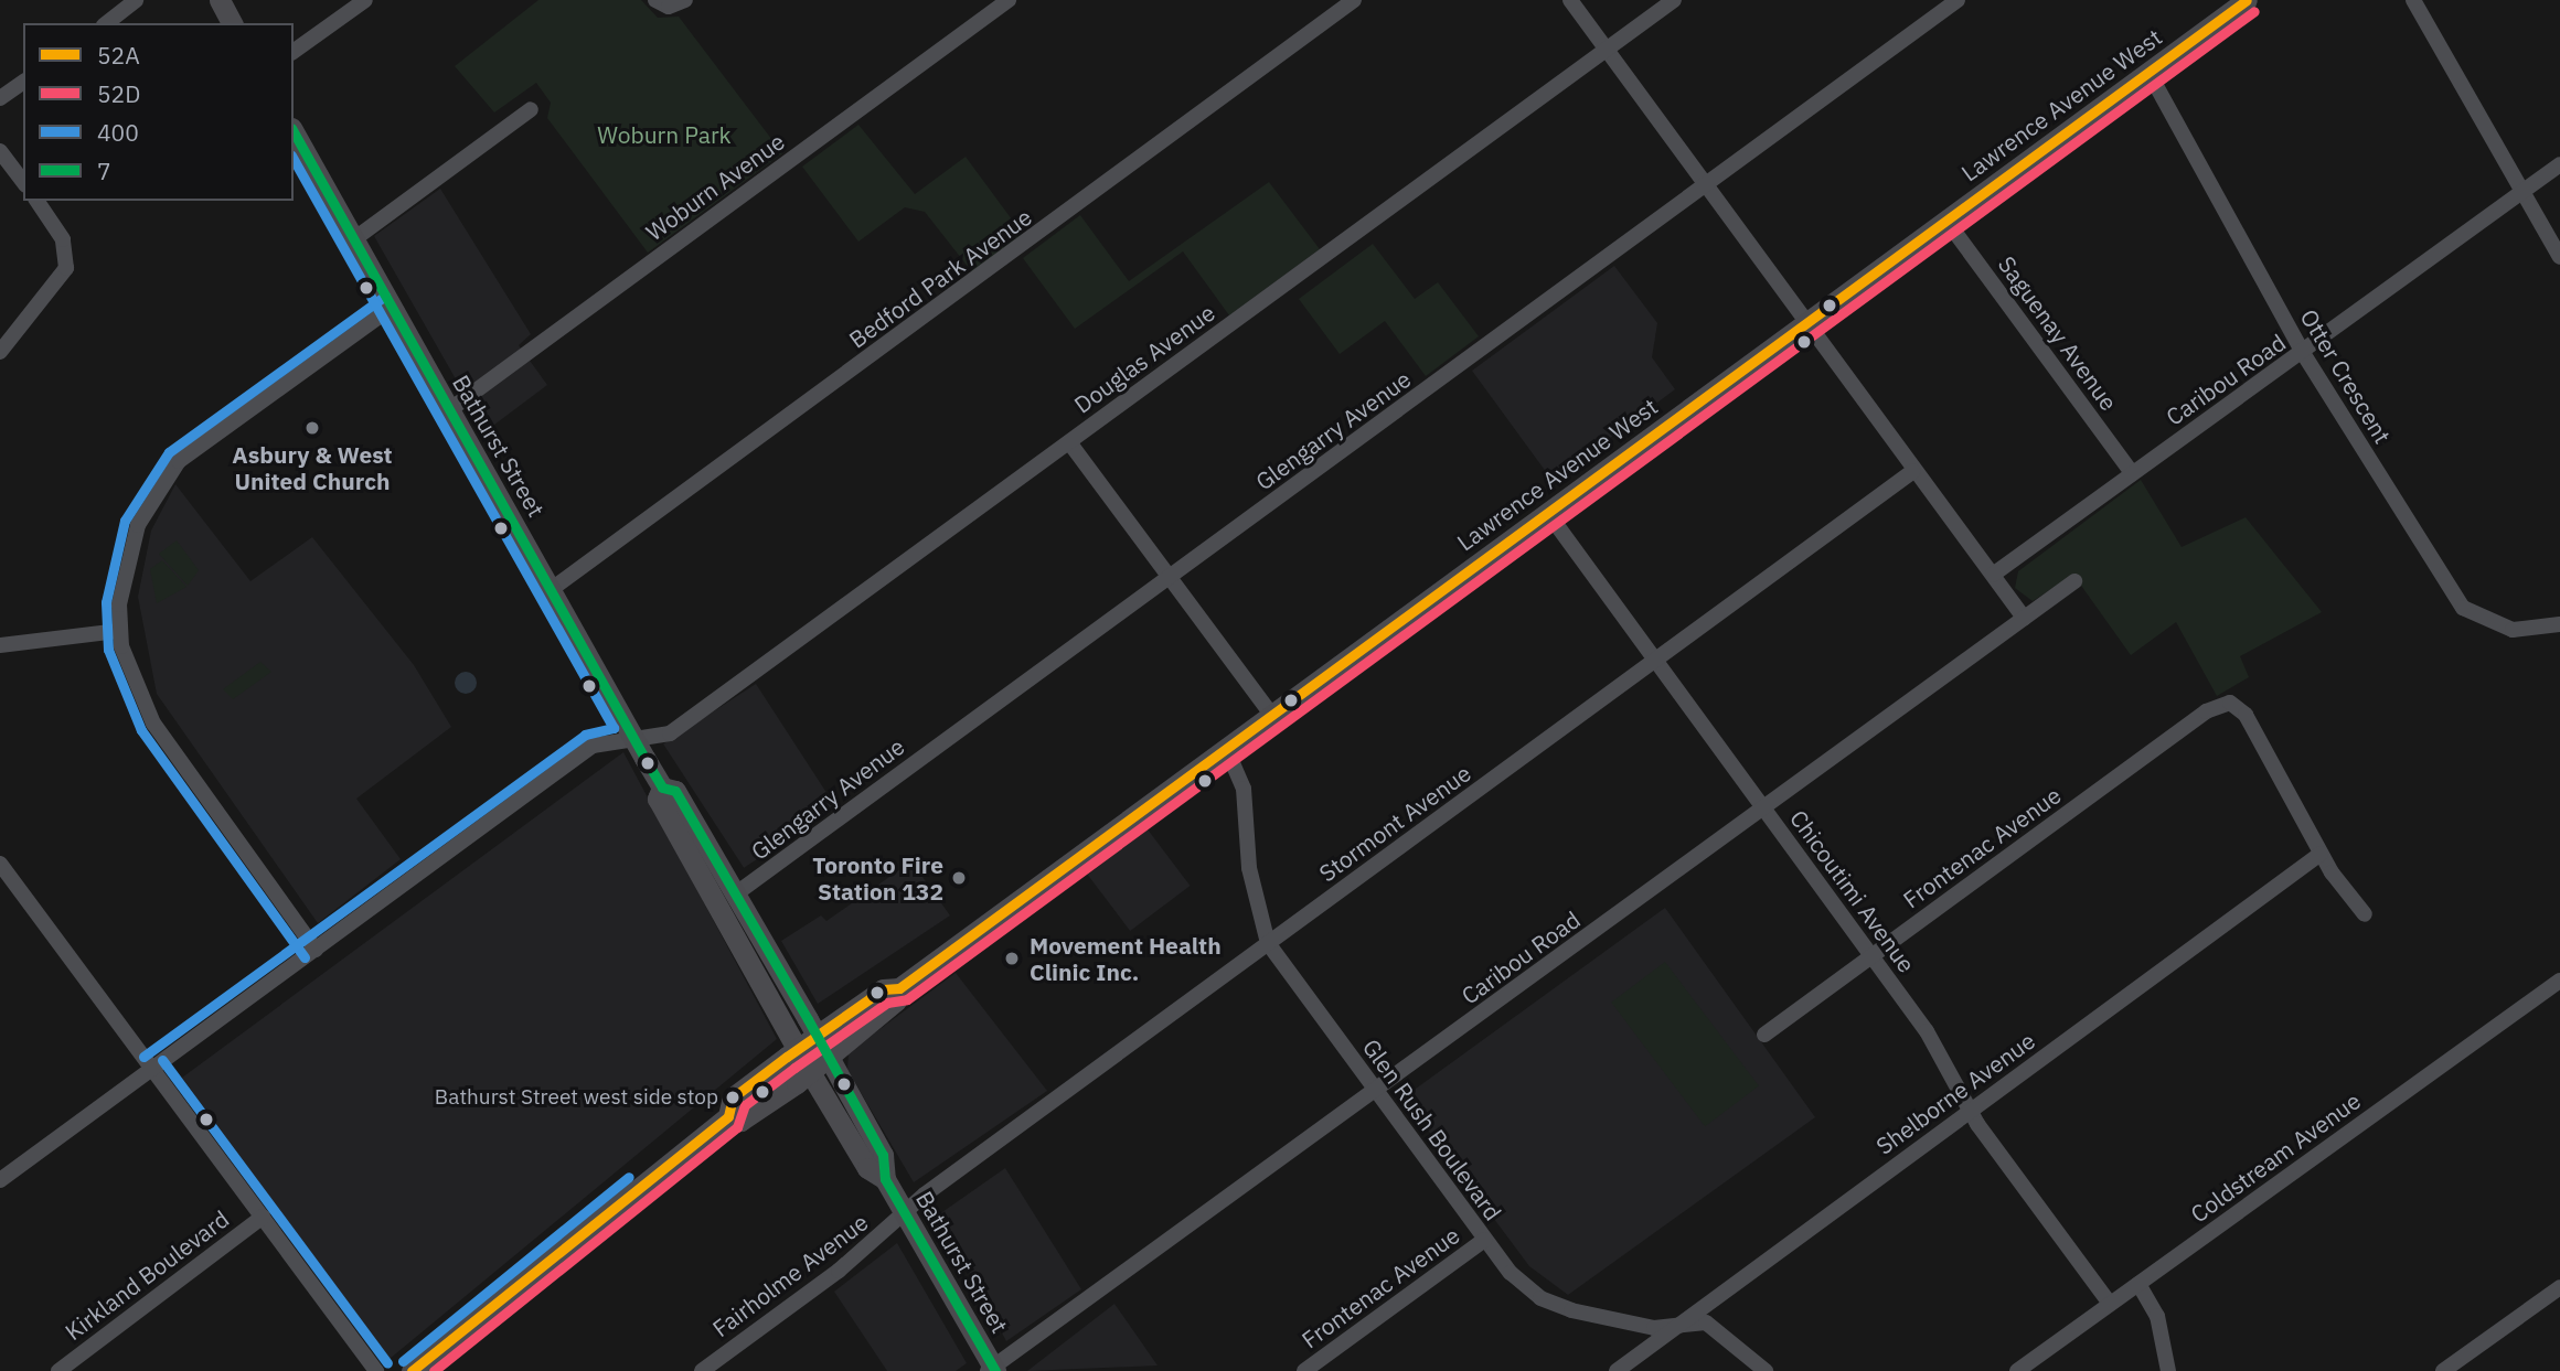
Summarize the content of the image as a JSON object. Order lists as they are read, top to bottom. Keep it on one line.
{"streets":{"main road":["Lawrence Avenue West","Bathurst Street"],"street":["Woburn Avenue","Bedford Park Avenue","Saguenay Avenue","Douglas Avenue","Otter Crescent","Caribou Road","Glengarry Avenue","Stormont Avenue","Frontenac Avenue","Chicoutimi Avenue","Shelborne Avenue","Glen Rush Boulevard","Coldstream Avenue","Kirkland Boulevard","Fairholme Avenue"]},"crossings":[["Lawrence Avenue West","Saguenay Avenue"],["Lawrence Avenue West","Otter Crescent"],["Lawrence Avenue West","Bathurst Street"],["Lawrence Avenue West","Chicoutimi Avenue"],["Lawrence Avenue West","Glen Rush Boulevard"],["Woburn Avenue","Bathurst Street"],["Bedford Park Avenue","Bathurst Street"],["Saguenay Avenue","Caribou Road"],["Douglas Avenue","Bathurst Street"],["Otter Crescent","Caribou Road"],["Caribou Road","Bathurst Street"],["Caribou Road","Chicoutimi Avenue"],["Caribou Road","Glen Rush Boulevard"],["Glengarry Avenue","Bathurst Street"],["Bathurst Street","Stormont Avenue"],["Bathurst Street","Fairholme Avenue"],["Stormont Avenue","Chicoutimi Avenue"],["Stormont Avenue","Glen Rush Boulevard"],["Stormont Avenue","Fairholme Avenue"],["Frontenac Avenue","Chicoutimi Avenue"],["Frontenac Avenue","Shelborne Avenue"],["Frontenac Avenue","Glen Rush Boulevard"],["Chicoutimi Avenue","Shelborne Avenue"],["Chicoutimi Avenue","Coldstream Avenue"],["Shelborne Avenue","Glen Rush Boulevard"]],"parks":["Woburn Park"],"places":["Asbury & West United Church","Toronto Fire Station 132","Movement Health Clinic Inc.","Bathurst Street west side stop"],"lines":["transit line 52A","transit line 52D","transit line 7","transit line 400"],"legend":["52A","52D","400","7"]}
